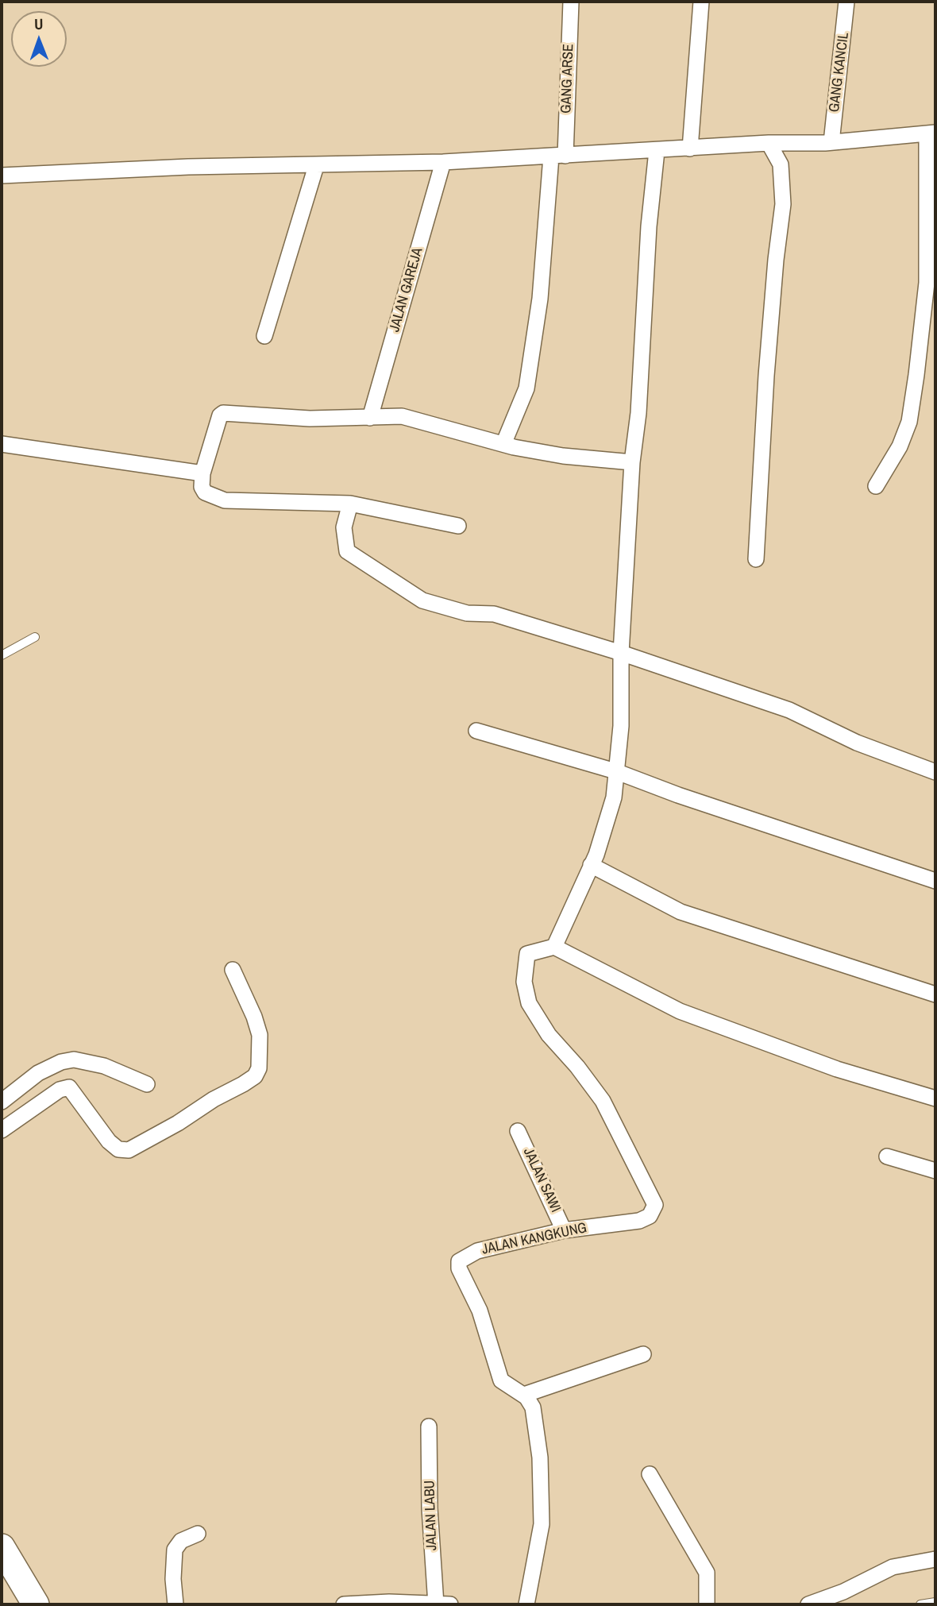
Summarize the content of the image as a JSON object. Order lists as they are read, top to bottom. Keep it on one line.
{"streets":{"street":["GANG KANCIL","GANG ARSE","JALAN GAREJA","JALAN SAWI","JALAN KANGKUNG","JALAN LABU"]},"crossings":[["JALAN SAWI","JALAN KANGKUNG"]],"north":"top"}
